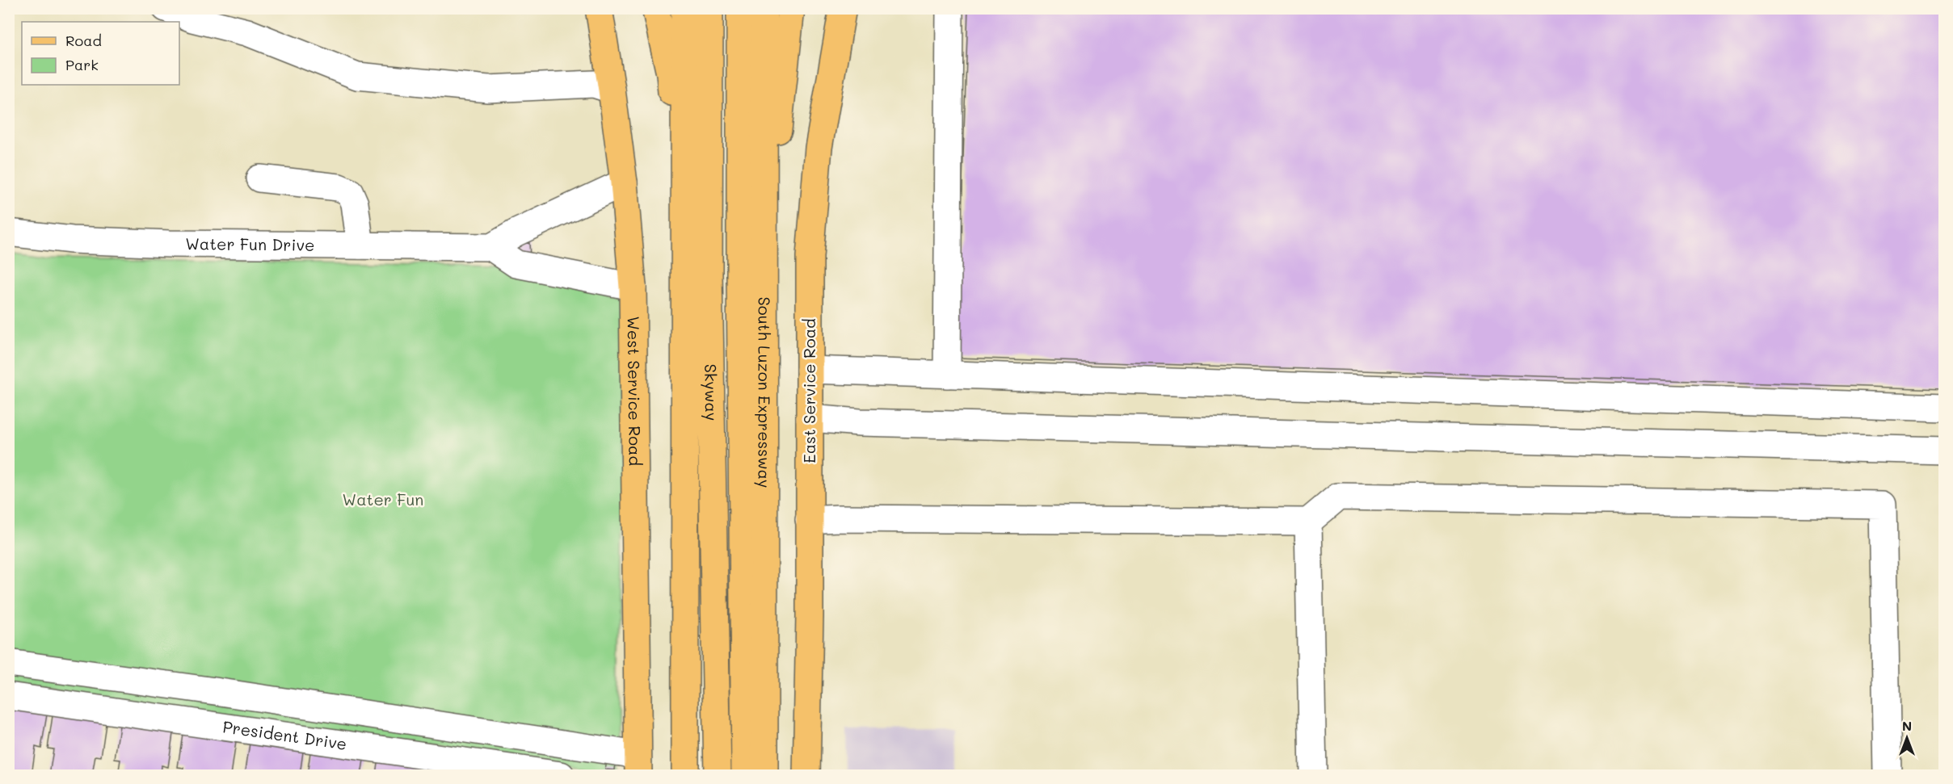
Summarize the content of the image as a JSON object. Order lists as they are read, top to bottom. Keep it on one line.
{"streets":{"main road":["West Service Road","East Service Road","Skyway","South Luzon Expressway"],"street":["Water Fun Drive","President Drive"]},"parks":["Water Fun"],"legend":["Road","Park"],"north":"top"}
